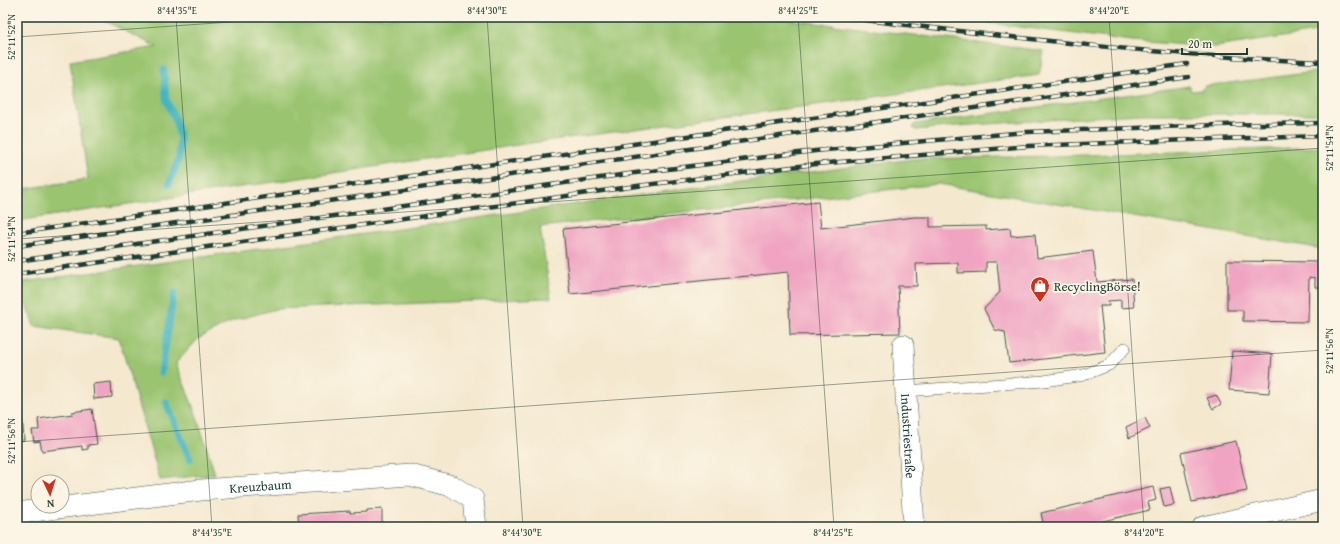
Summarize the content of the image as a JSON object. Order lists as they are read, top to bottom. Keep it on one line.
{"streets":{"street":["Industriestraße","Kreuzbaum"]},"places":{"shop":["RecyclingBörse!"]},"scale_bar":"20 m","north":"bottom","coordinates":["8°44'35\"E","8°44'30\"E","8°44'25\"E","8°44'20\"E","52°11'52\"N","52°11'54\"N","52°11'56\"N"]}
